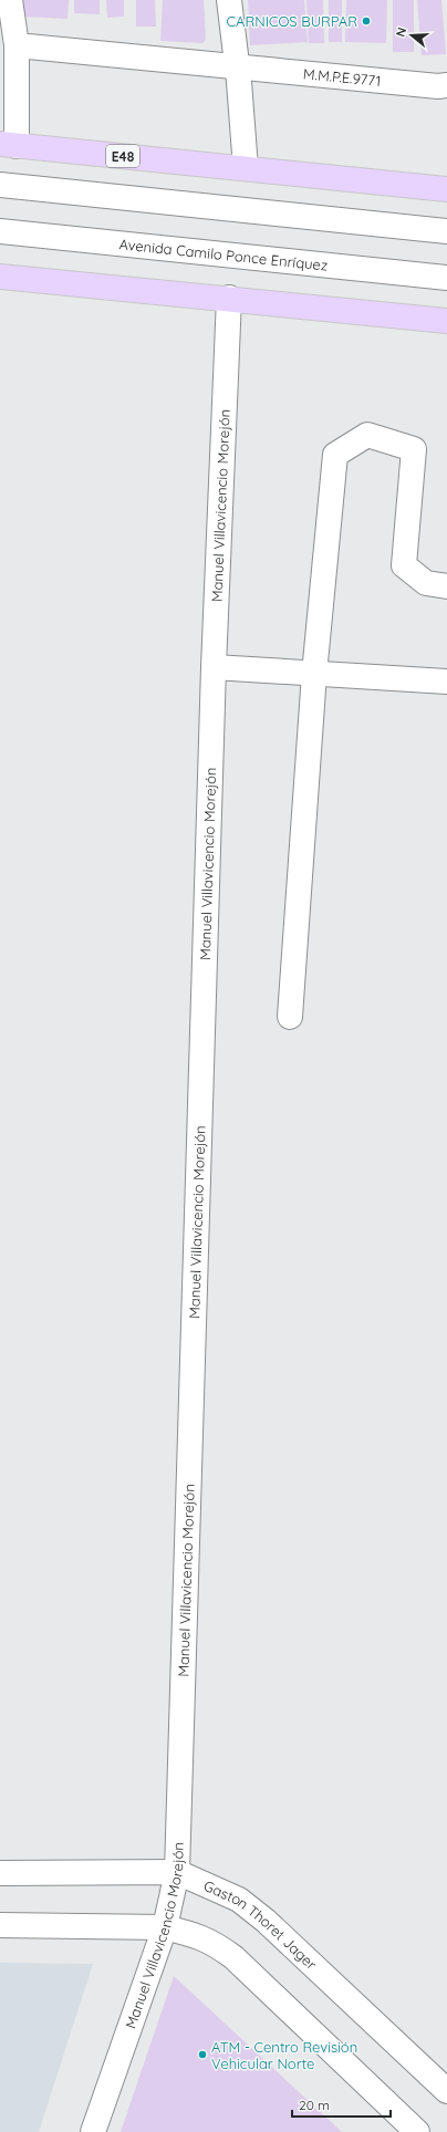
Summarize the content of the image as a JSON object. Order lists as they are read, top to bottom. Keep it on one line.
{"streets":{"main road":["E48"],"street":["M.M.P.E.9771","Avenida Camilo Ponce Enríquez","Manuel Villavicencio Morejón","Gaston Thoret Jager"]},"crossings":[["Manuel Villavicencio Morejón","Gaston Thoret Jager"]],"places":["CARNICOS BURPAR","ATM - Centro Revisión Vehicular Norte"],"scale_bar":"20 m","north":"left"}
